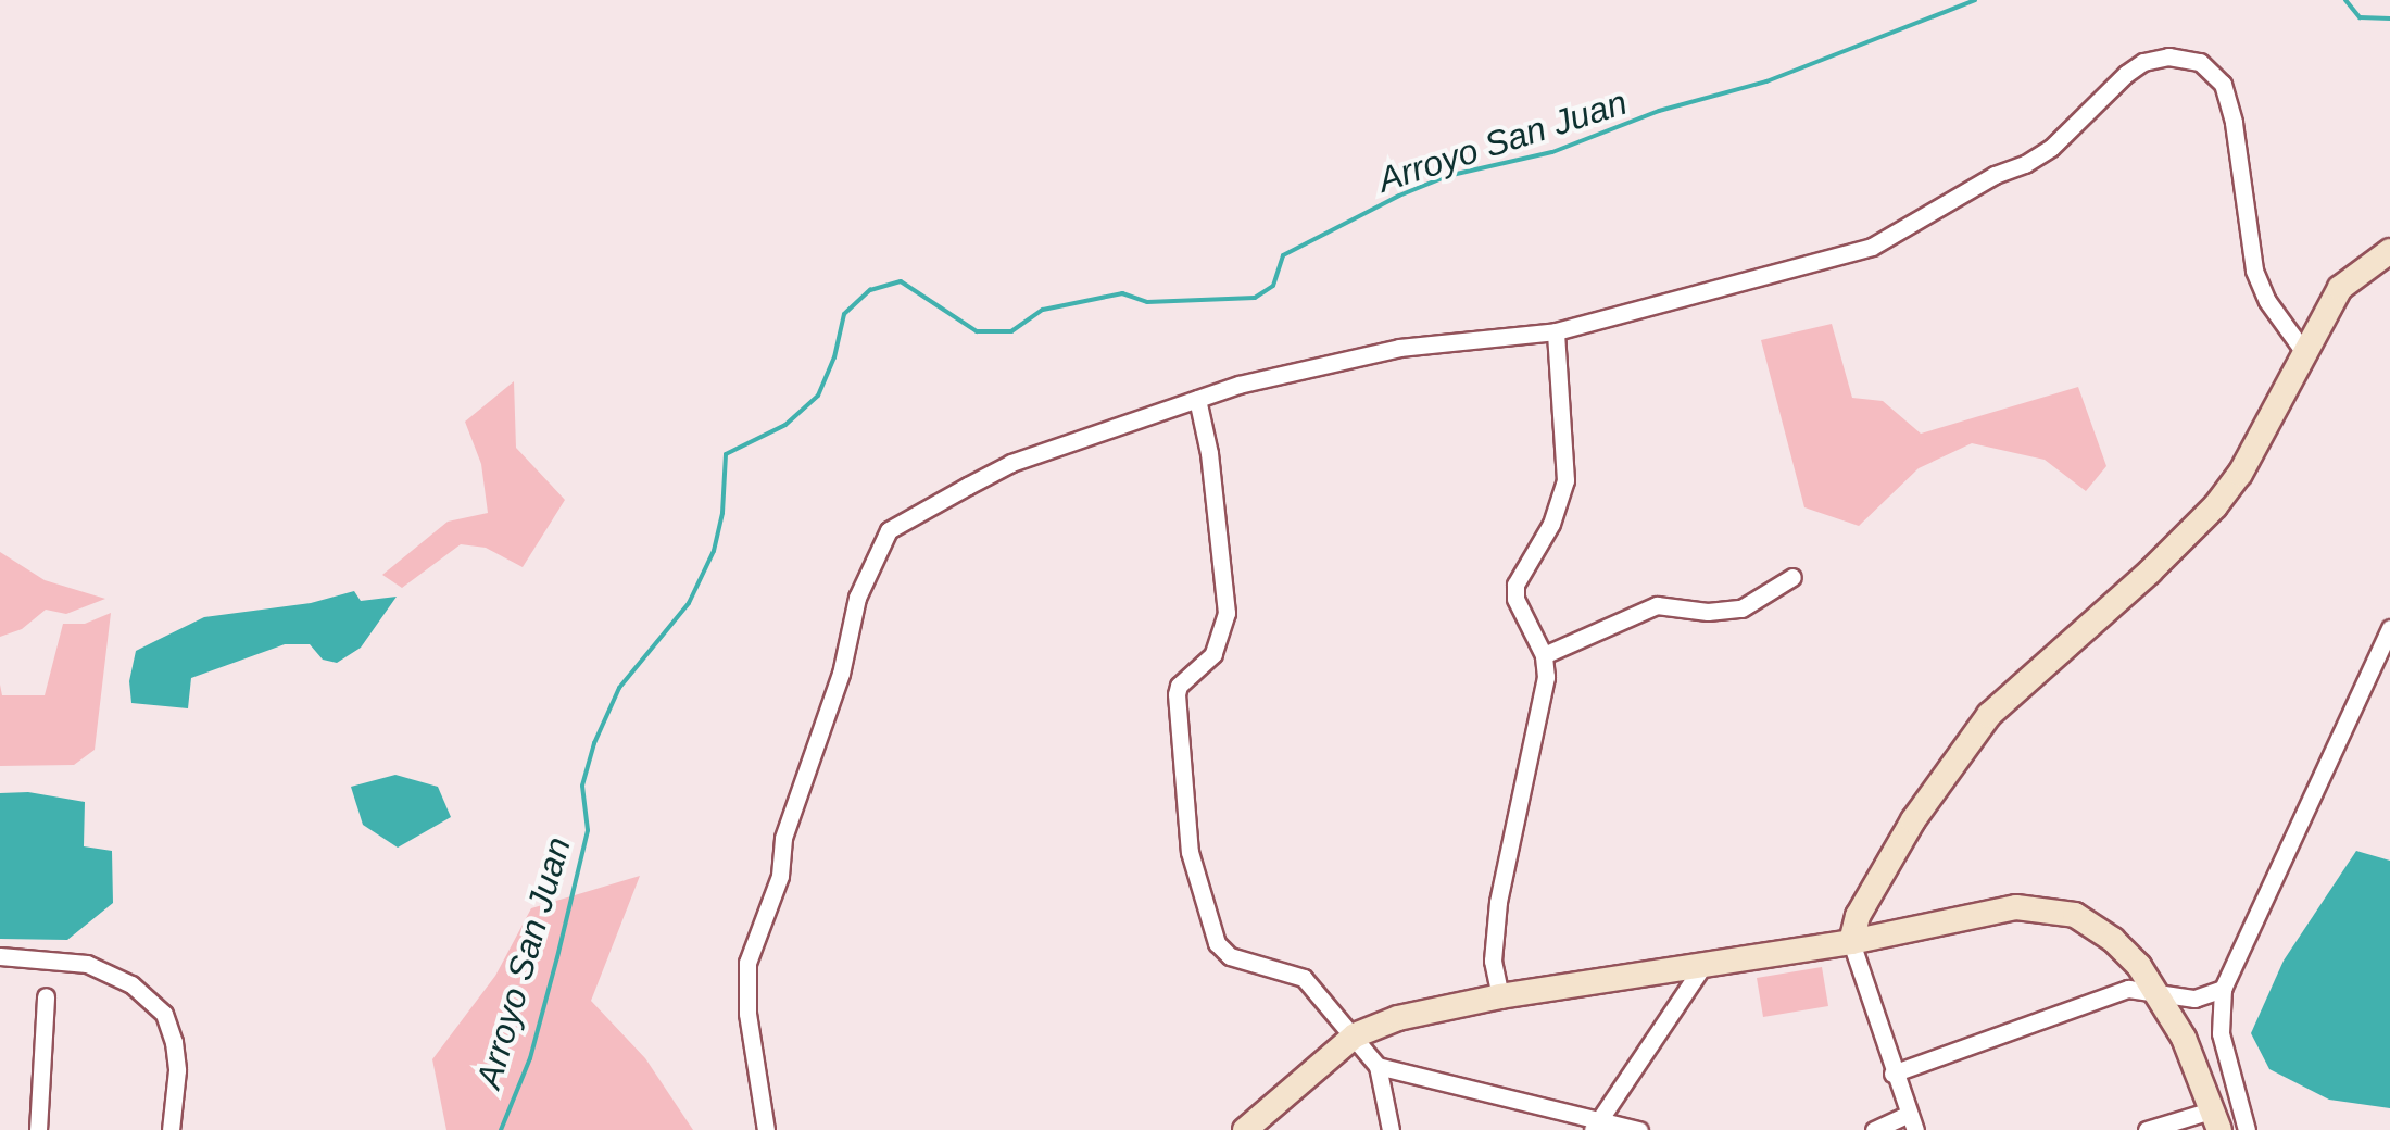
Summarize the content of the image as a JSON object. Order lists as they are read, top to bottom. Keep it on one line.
{"water":["Arroyo San Juan"]}
